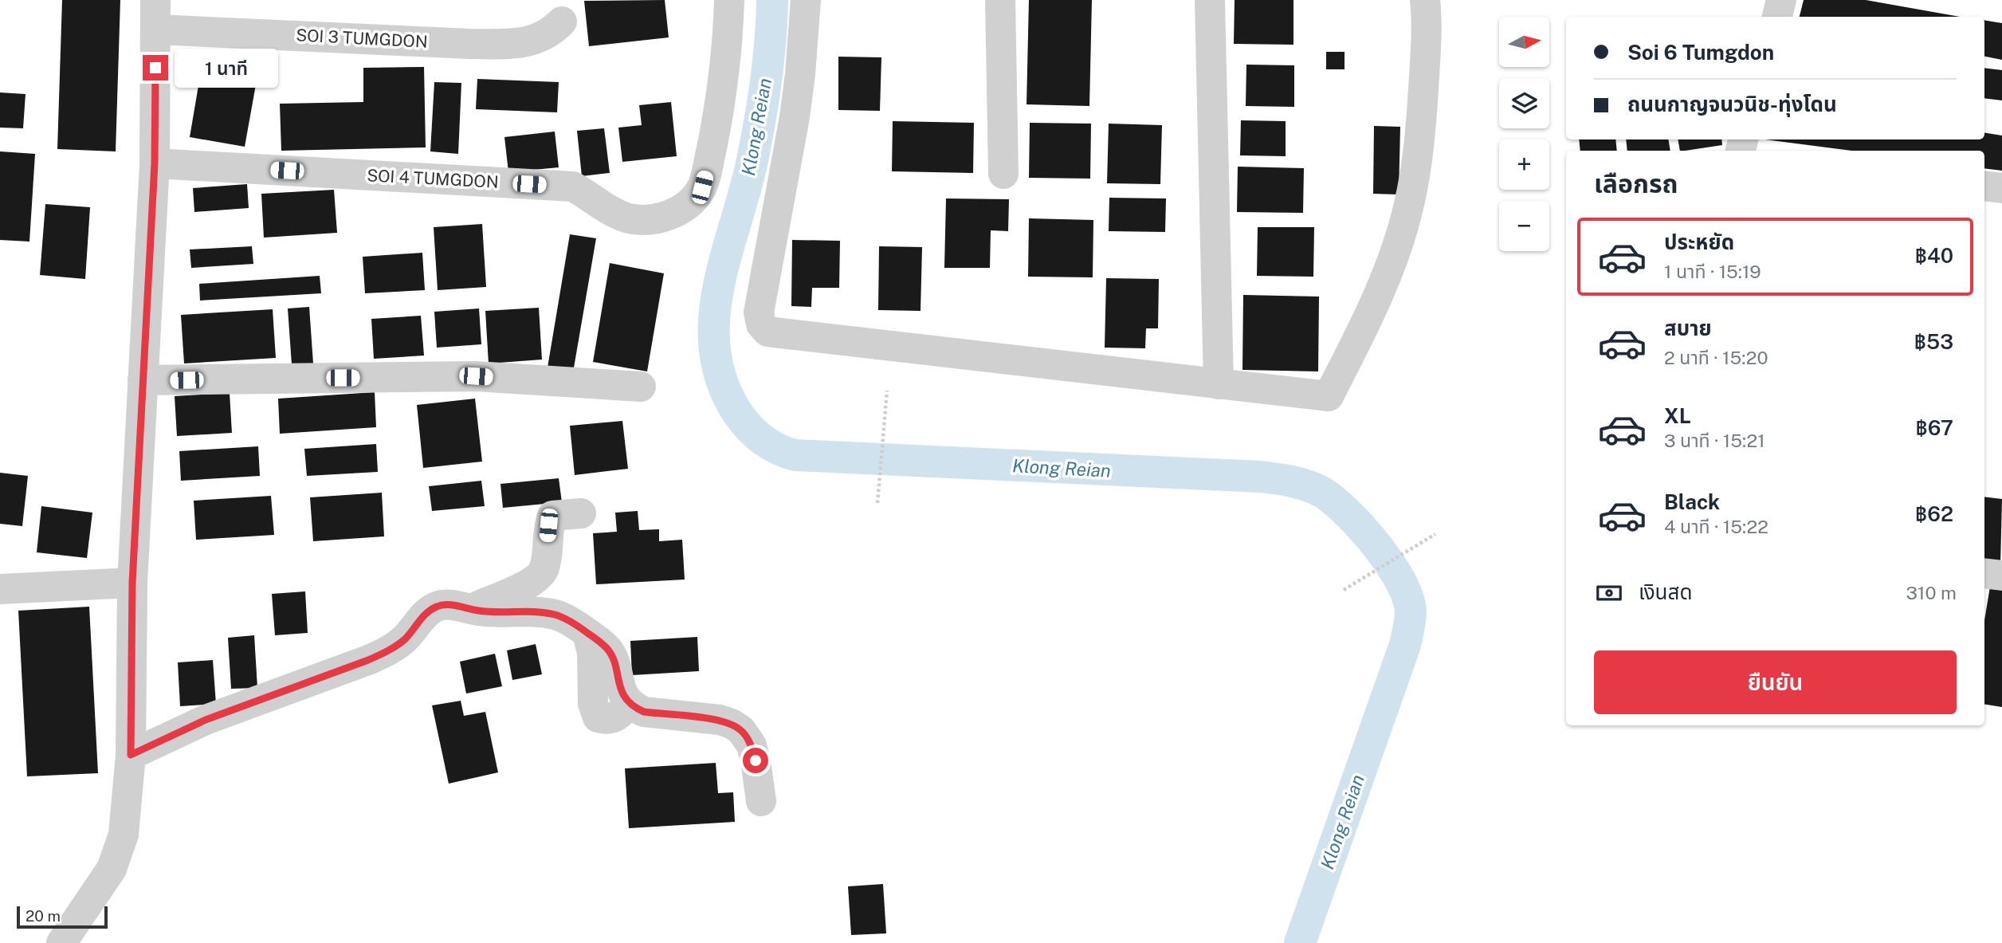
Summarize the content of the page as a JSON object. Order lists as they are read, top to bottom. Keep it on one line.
{"streets":{"street":["SOI 3 TUMGDON","SOI 4 TUMGDON"]},"water":["Klong Reian"],"scale_bar":"20 m","north":"right","page":{"map_buttons":["+","−"],"banner":["Soi 6 Tumgdon","ถนนกาญจนวนิช-ทุ่งโดน"],"bubble":"1 นาที","heading":"เลือกรถ","list":[{"name":"ประหยัด","note":"1 นาที · 15:19","value":"฿40"},{"name":"สบาย","note":"2 นาที · 15:20","value":"฿53"},{"name":"XL","note":"3 นาที · 15:21","value":"฿67"},{"name":"Black","note":"4 นาที · 15:22","value":"฿62"}],"pay":["เงินสด","310 m"],"buttons":"ยืนยัน","scale":"20 m"}}
